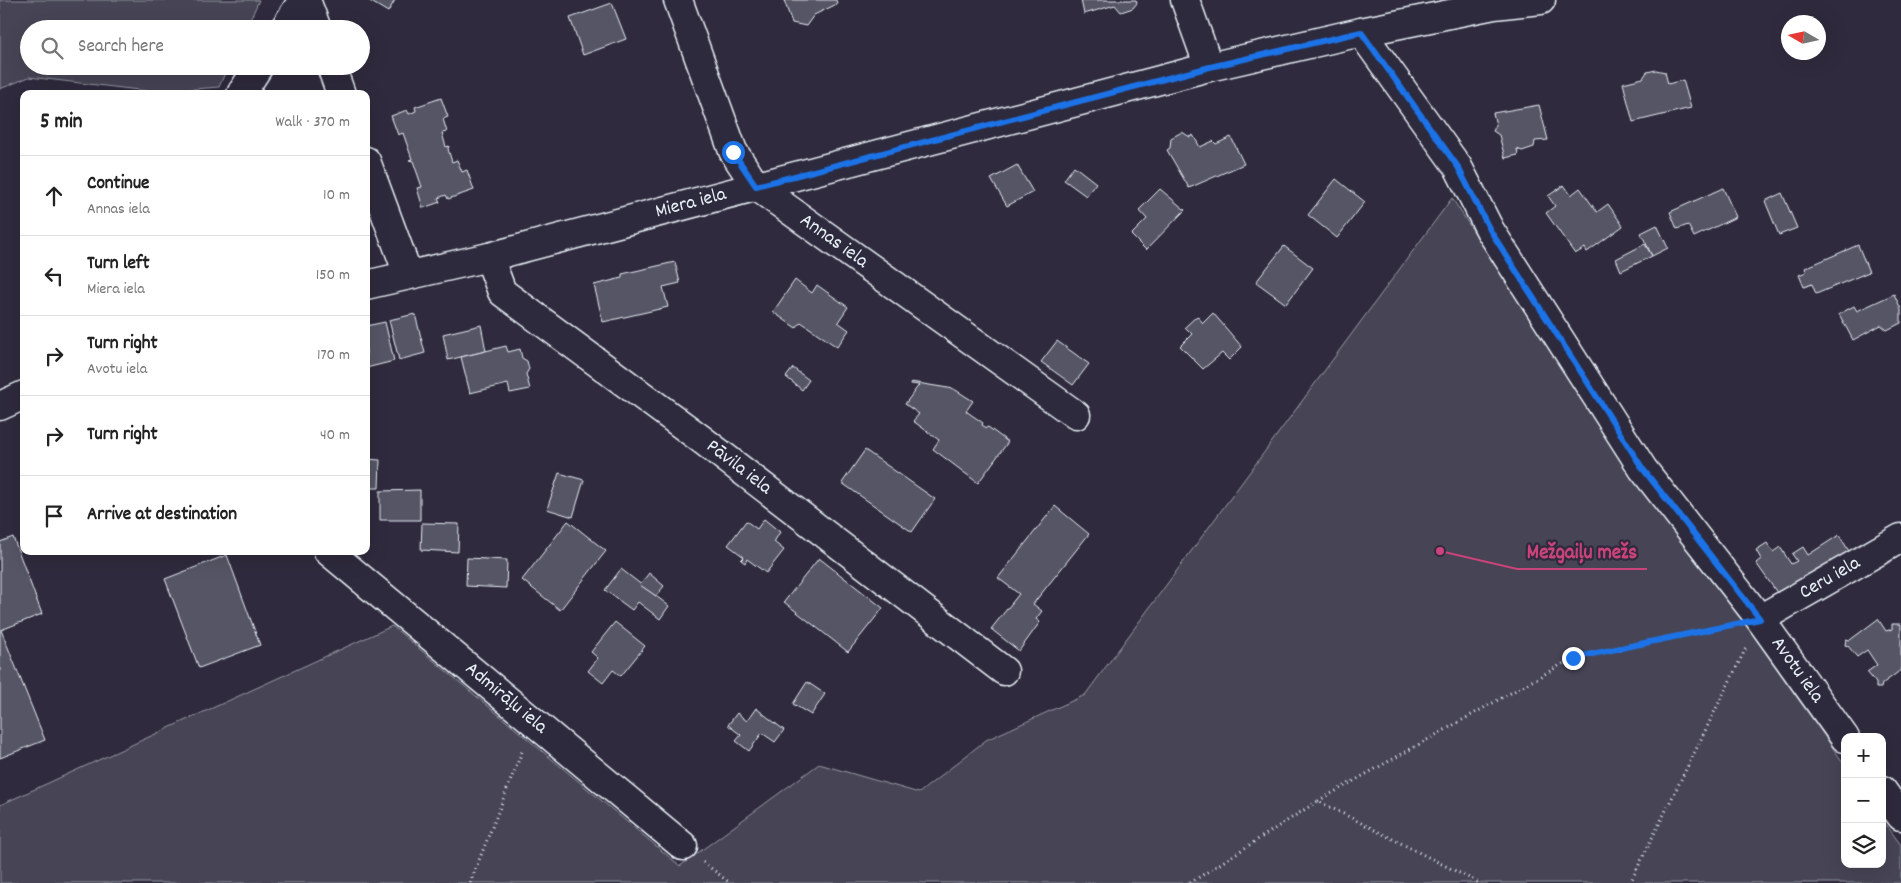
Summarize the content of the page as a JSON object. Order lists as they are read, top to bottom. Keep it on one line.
{"streets":{"street":["Miera iela","Annas iela","Pāvila iela","Ceru iela","Avotu iela","Admirāļu iela"]},"crossings":[["Miera iela","Annas iela"],["Miera iela","Pāvila iela"],["Miera iela","Avotu iela"],["Ceru iela","Avotu iela"]],"places":["Mežgaiļu mežs"],"north":"left","page":{"search":"Search here","heading":["5 min","Walk · 370 m"],"list":[["Continue","Annas iela","10 m"],["Turn left","Miera iela","150 m"],["Turn right","Avotu iela","170 m"],["Turn right","40 m"],"Arrive at destination"],"map_buttons":["+","−"]}}
